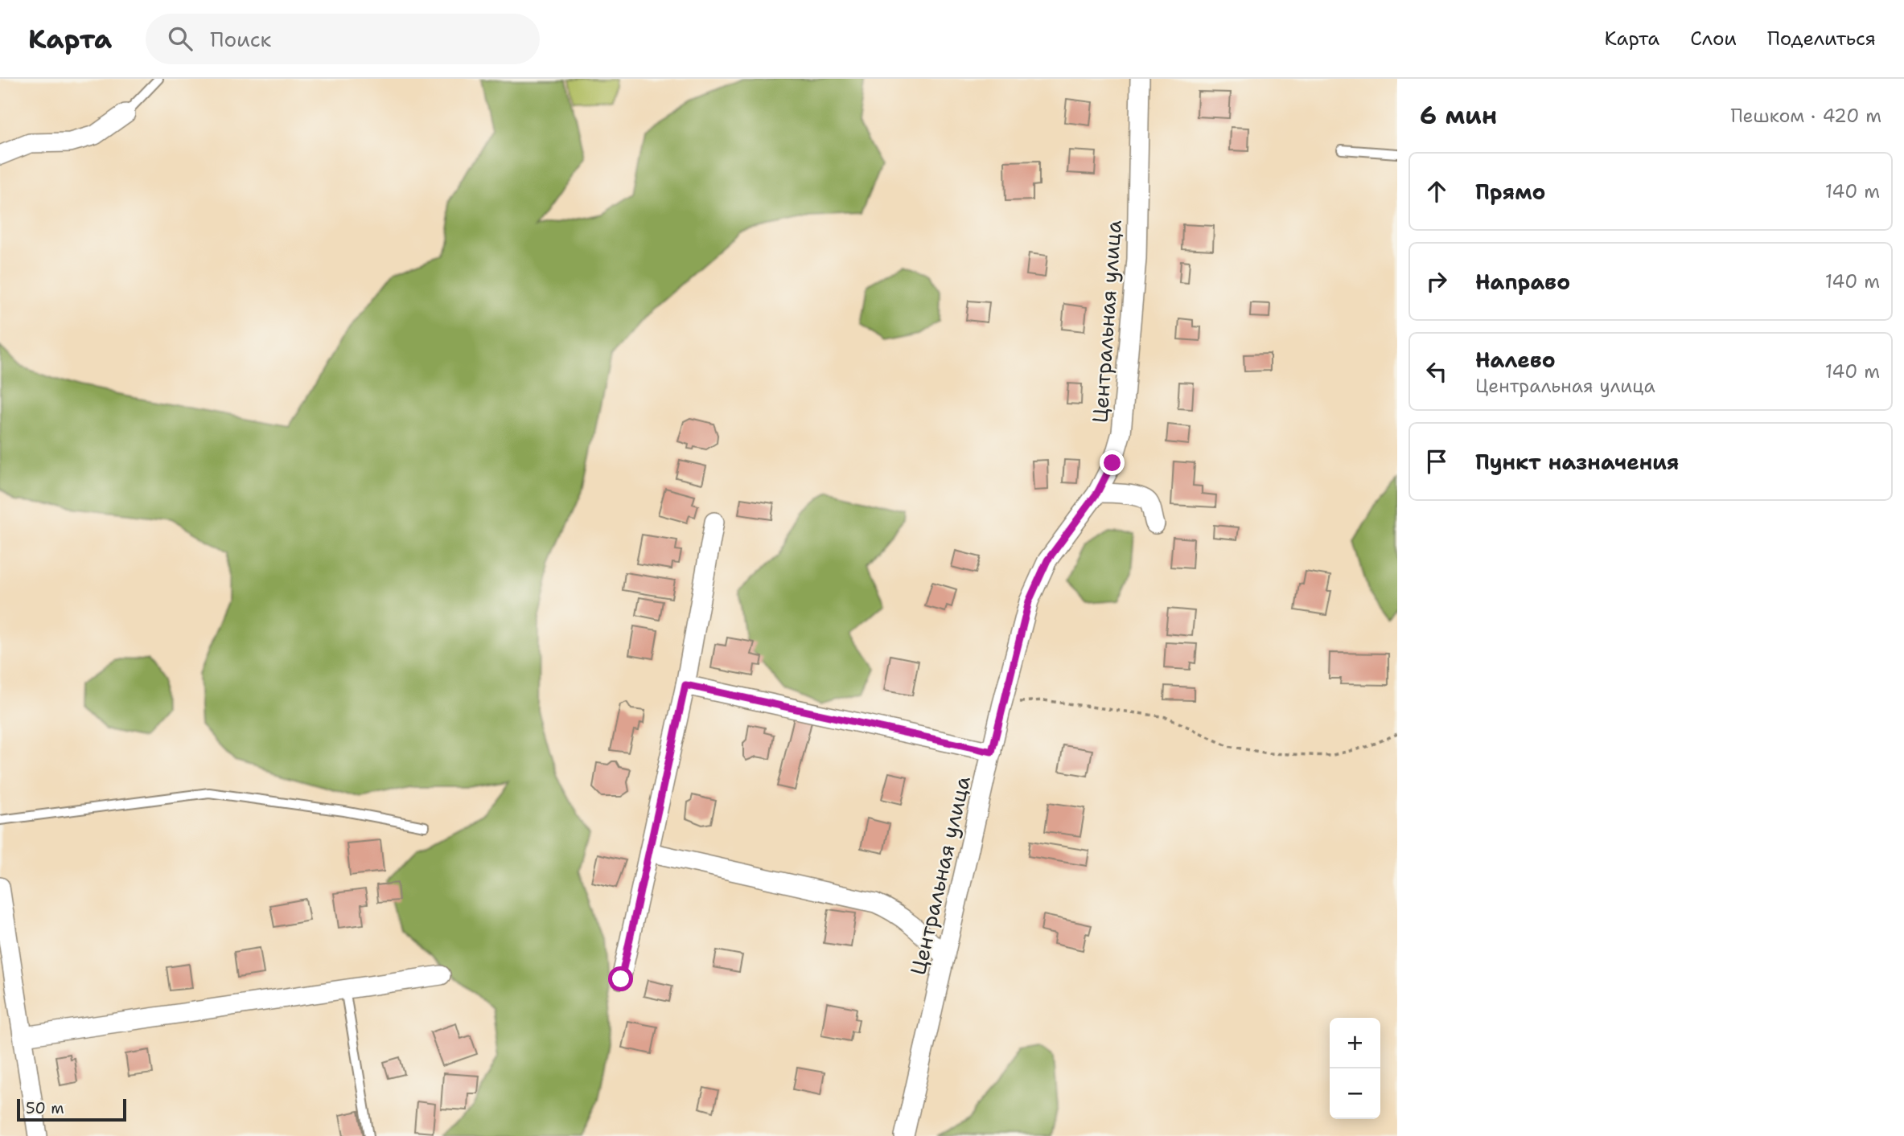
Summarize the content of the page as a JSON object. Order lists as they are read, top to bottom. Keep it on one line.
{"streets":{"street":["Центральная улица"]},"scale_bar":"50 m","page":{"header":"Карта","search":"Поиск","nav":["Карта","Слои","Поделиться"],"heading":["6 мин","Пешком · 420 m"],"list":[["Прямо","140 m"],["Направо","140 m"],["Налево","Центральная улица","140 m"],"Пункт назначения"],"map_buttons":["+","−"],"scale":"50 m"}}
